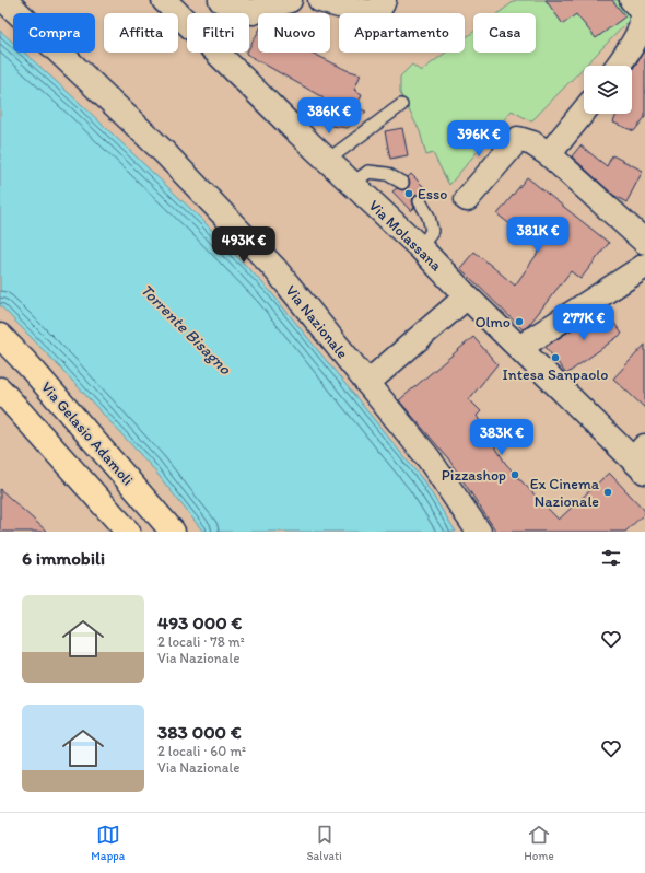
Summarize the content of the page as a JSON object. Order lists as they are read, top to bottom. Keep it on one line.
{"streets":{"main road":["Via Molassana","Via Nazionale","Via Gelasio Adamoli"]},"water":["Torrente Bisagno"],"places":["Esso","Olmo","Intesa Sanpaolo","Pizzashop","Ex Cinema Nazionale"],"page":{"chip":["Compra","Affitta","Filtri","Nuovo","Appartamento","Casa"],"price":["386K €","396K €","381K €","493K €","277K €","383K €"],"heading":"6 immobili","list":[{"name":"493 000 €","note":"2 locali · 78 m² · Via Nazionale"},{"name":"383 000 €","note":"2 locali · 60 m² · Via Nazionale"}],"tabs":["Mappa","Salvati","Home"]}}
